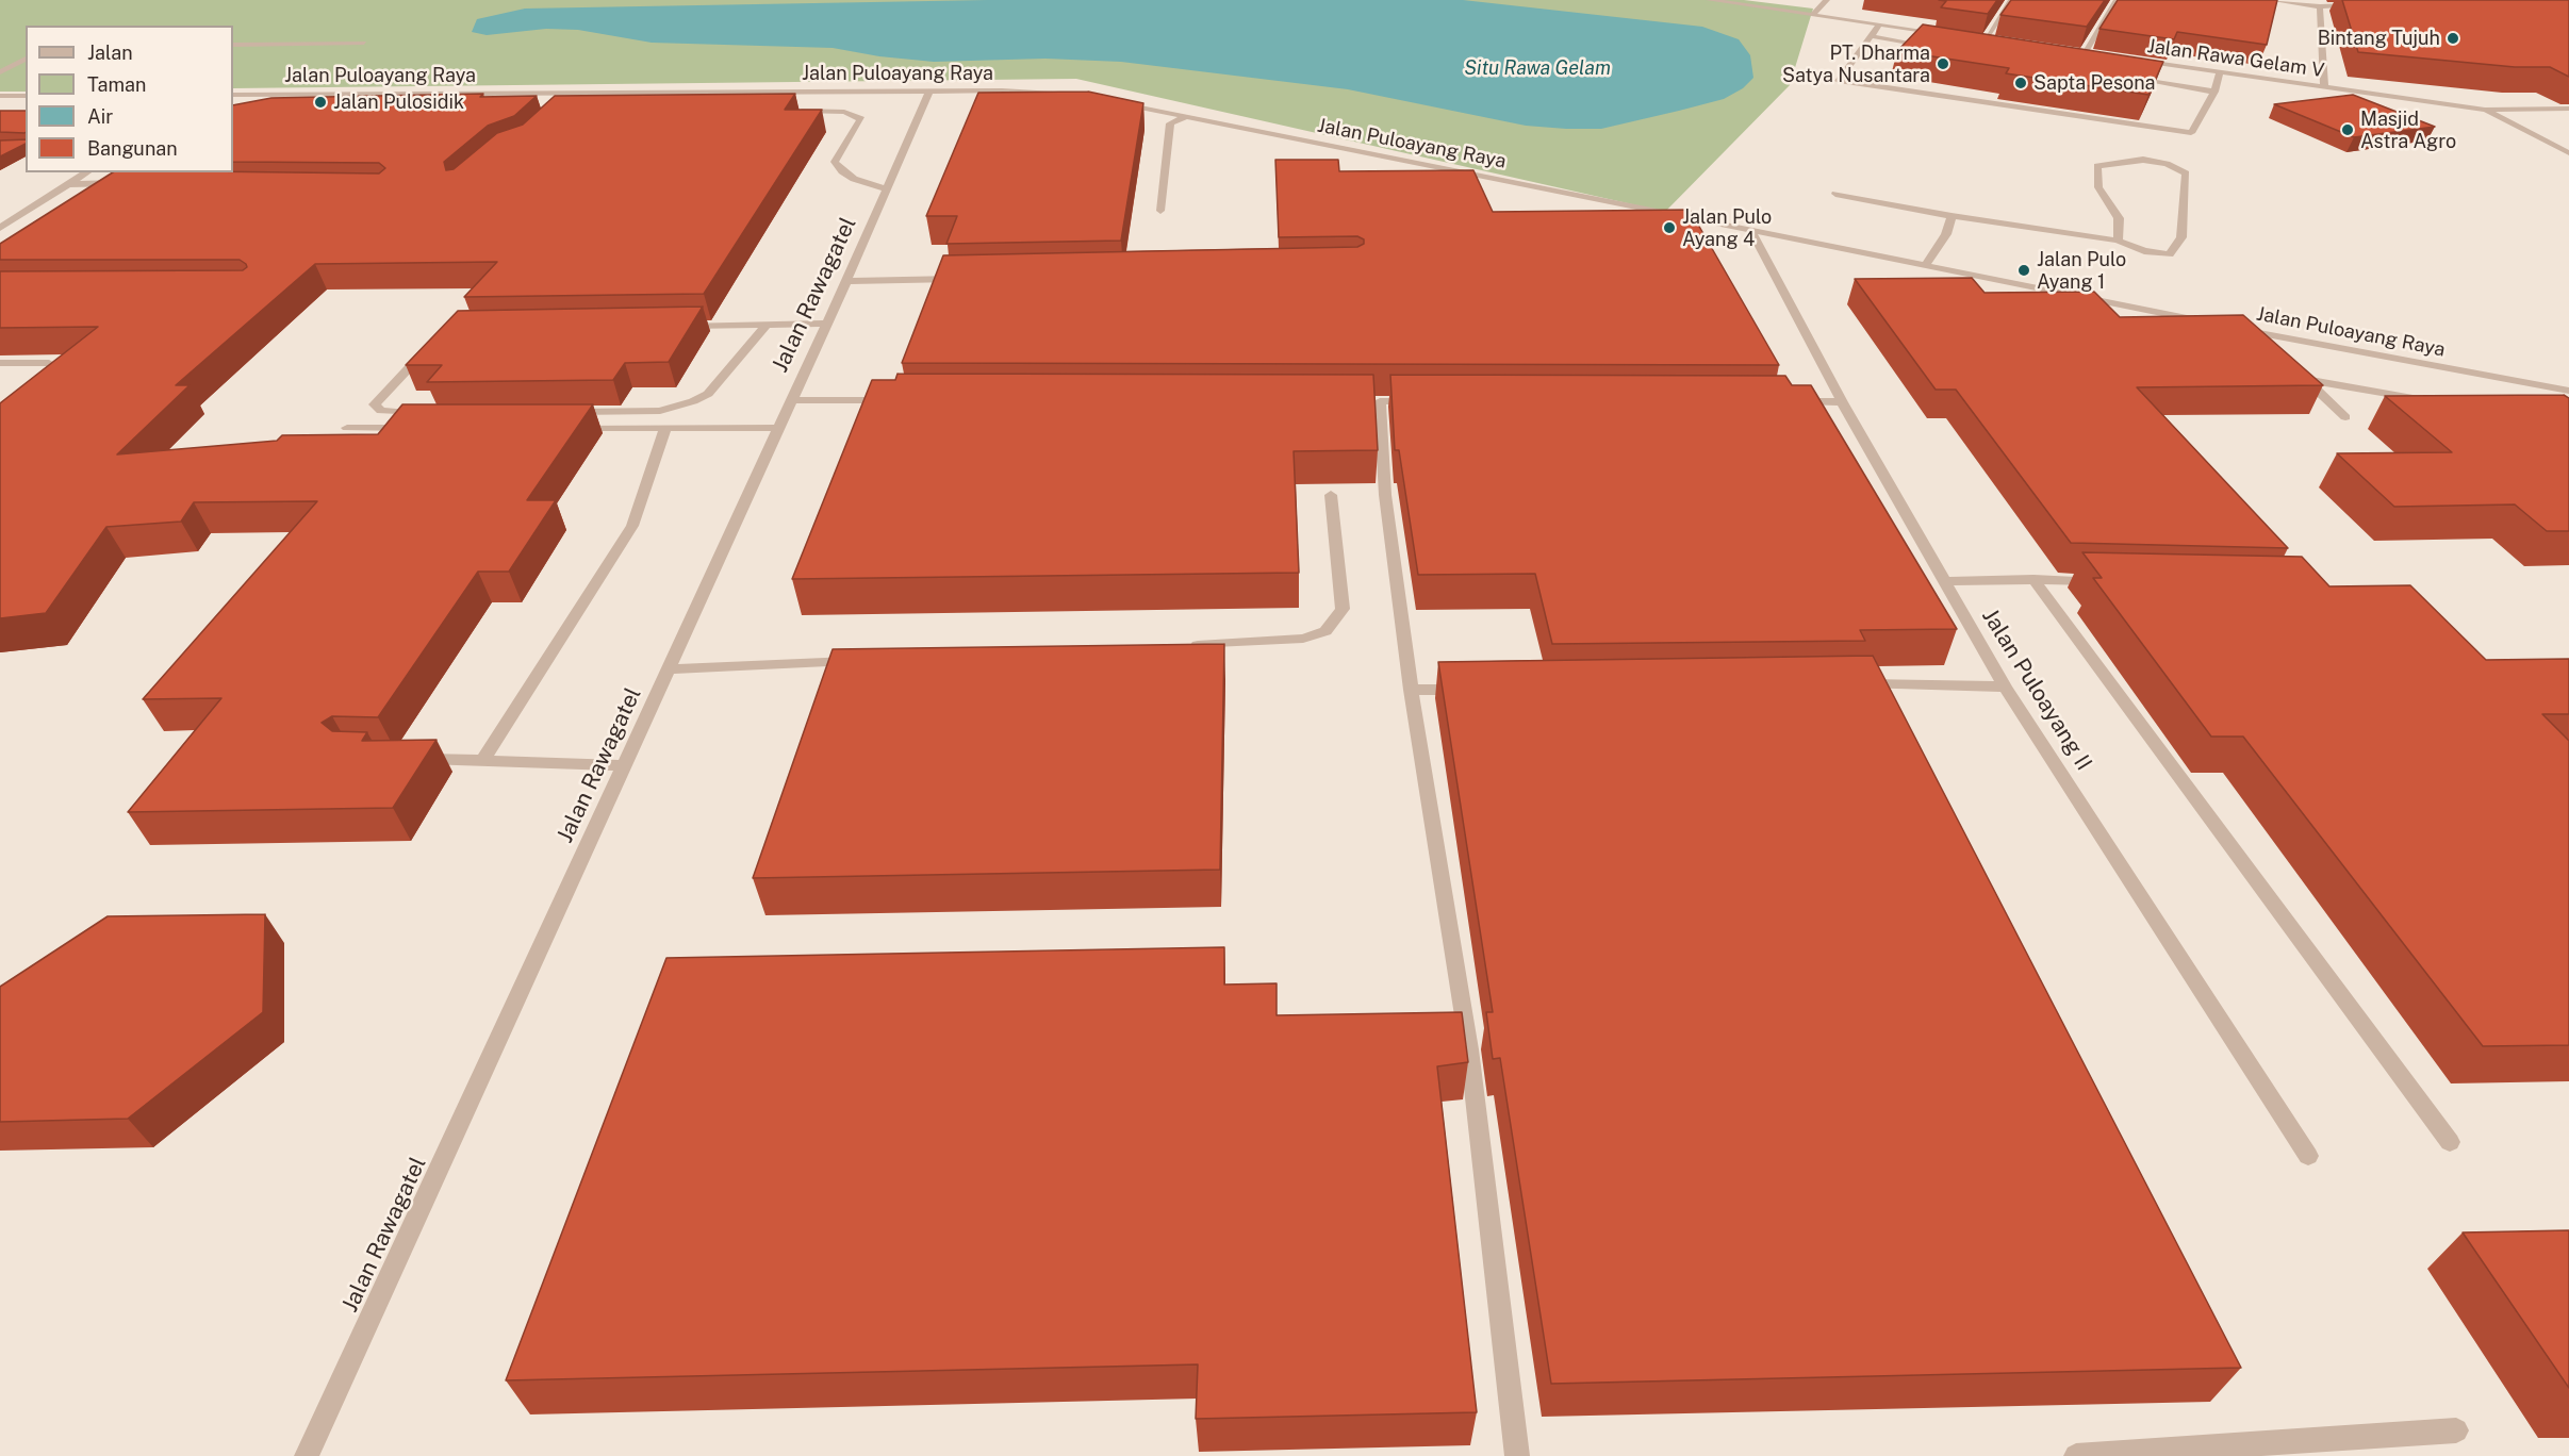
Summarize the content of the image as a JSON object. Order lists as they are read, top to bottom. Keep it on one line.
{"streets":{"street":["Jalan Rawa Gelam V","Jalan Puloayang Raya","Jalan Rawagatel","Jalan Puloayang II"]},"crossings":[["Jalan Puloayang Raya","Jalan Rawagatel"],["Jalan Puloayang Raya","Jalan Puloayang II"]],"water":["Situ Rawa Gelam"],"places":["Bintang Tujuh","PT. Dharma Satya Nusantara","Sapta Pesona","Jalan Pulosidik","Masjid Astra Agro","Jalan Pulo Ayang 4","Jalan Pulo Ayang 1"],"legend":["Jalan","Taman","Air","Bangunan"]}
